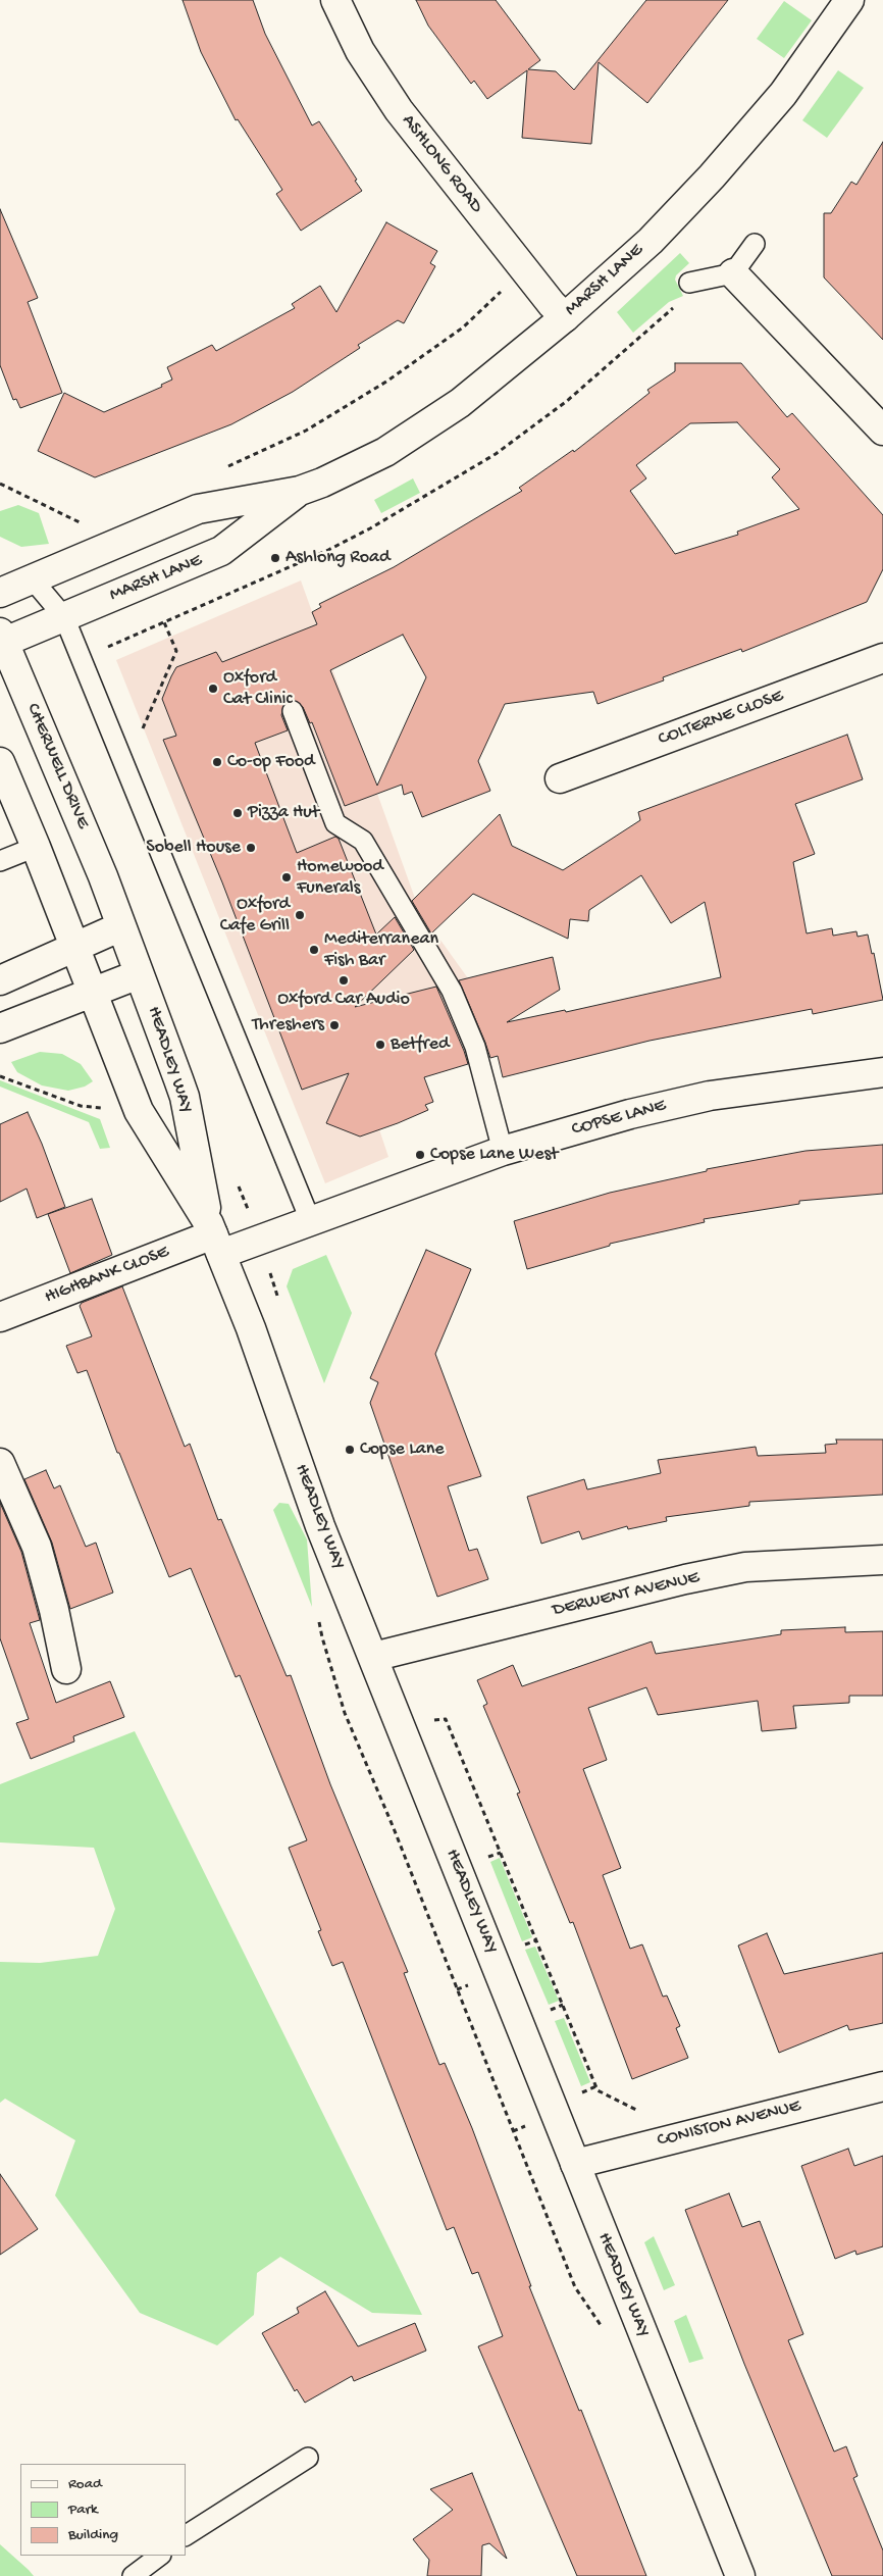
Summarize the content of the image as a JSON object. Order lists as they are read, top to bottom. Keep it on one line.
{"streets":{"main road":["ASHLONG ROAD","MARSH LANE","COLTERNE CLOSE","CHERWELL DRIVE","HEADLEY WAY","COPSE LANE","HIGHBANK CLOSE","DERWENT AVENUE","CONISTON AVENUE"]},"crossings":[["ASHLONG ROAD","MARSH LANE"],["MARSH LANE","CHERWELL DRIVE"],["CHERWELL DRIVE","HEADLEY WAY"],["HEADLEY WAY","COPSE LANE"],["HEADLEY WAY","HIGHBANK CLOSE"],["HEADLEY WAY","DERWENT AVENUE"],["HEADLEY WAY","CONISTON AVENUE"],["COPSE LANE","HIGHBANK CLOSE"]],"places":["Ashlong Road","Oxford Cat Clinic","Co-op Food","Pizza Hut","Sobell House","Homewood Funerals","Oxford Cafe Grill","Mediterranean Fish Bar","Oxford Car Audio","Threshers","Betfred","Copse Lane West","Copse Lane"],"legend":["Road","Park","Building"]}
